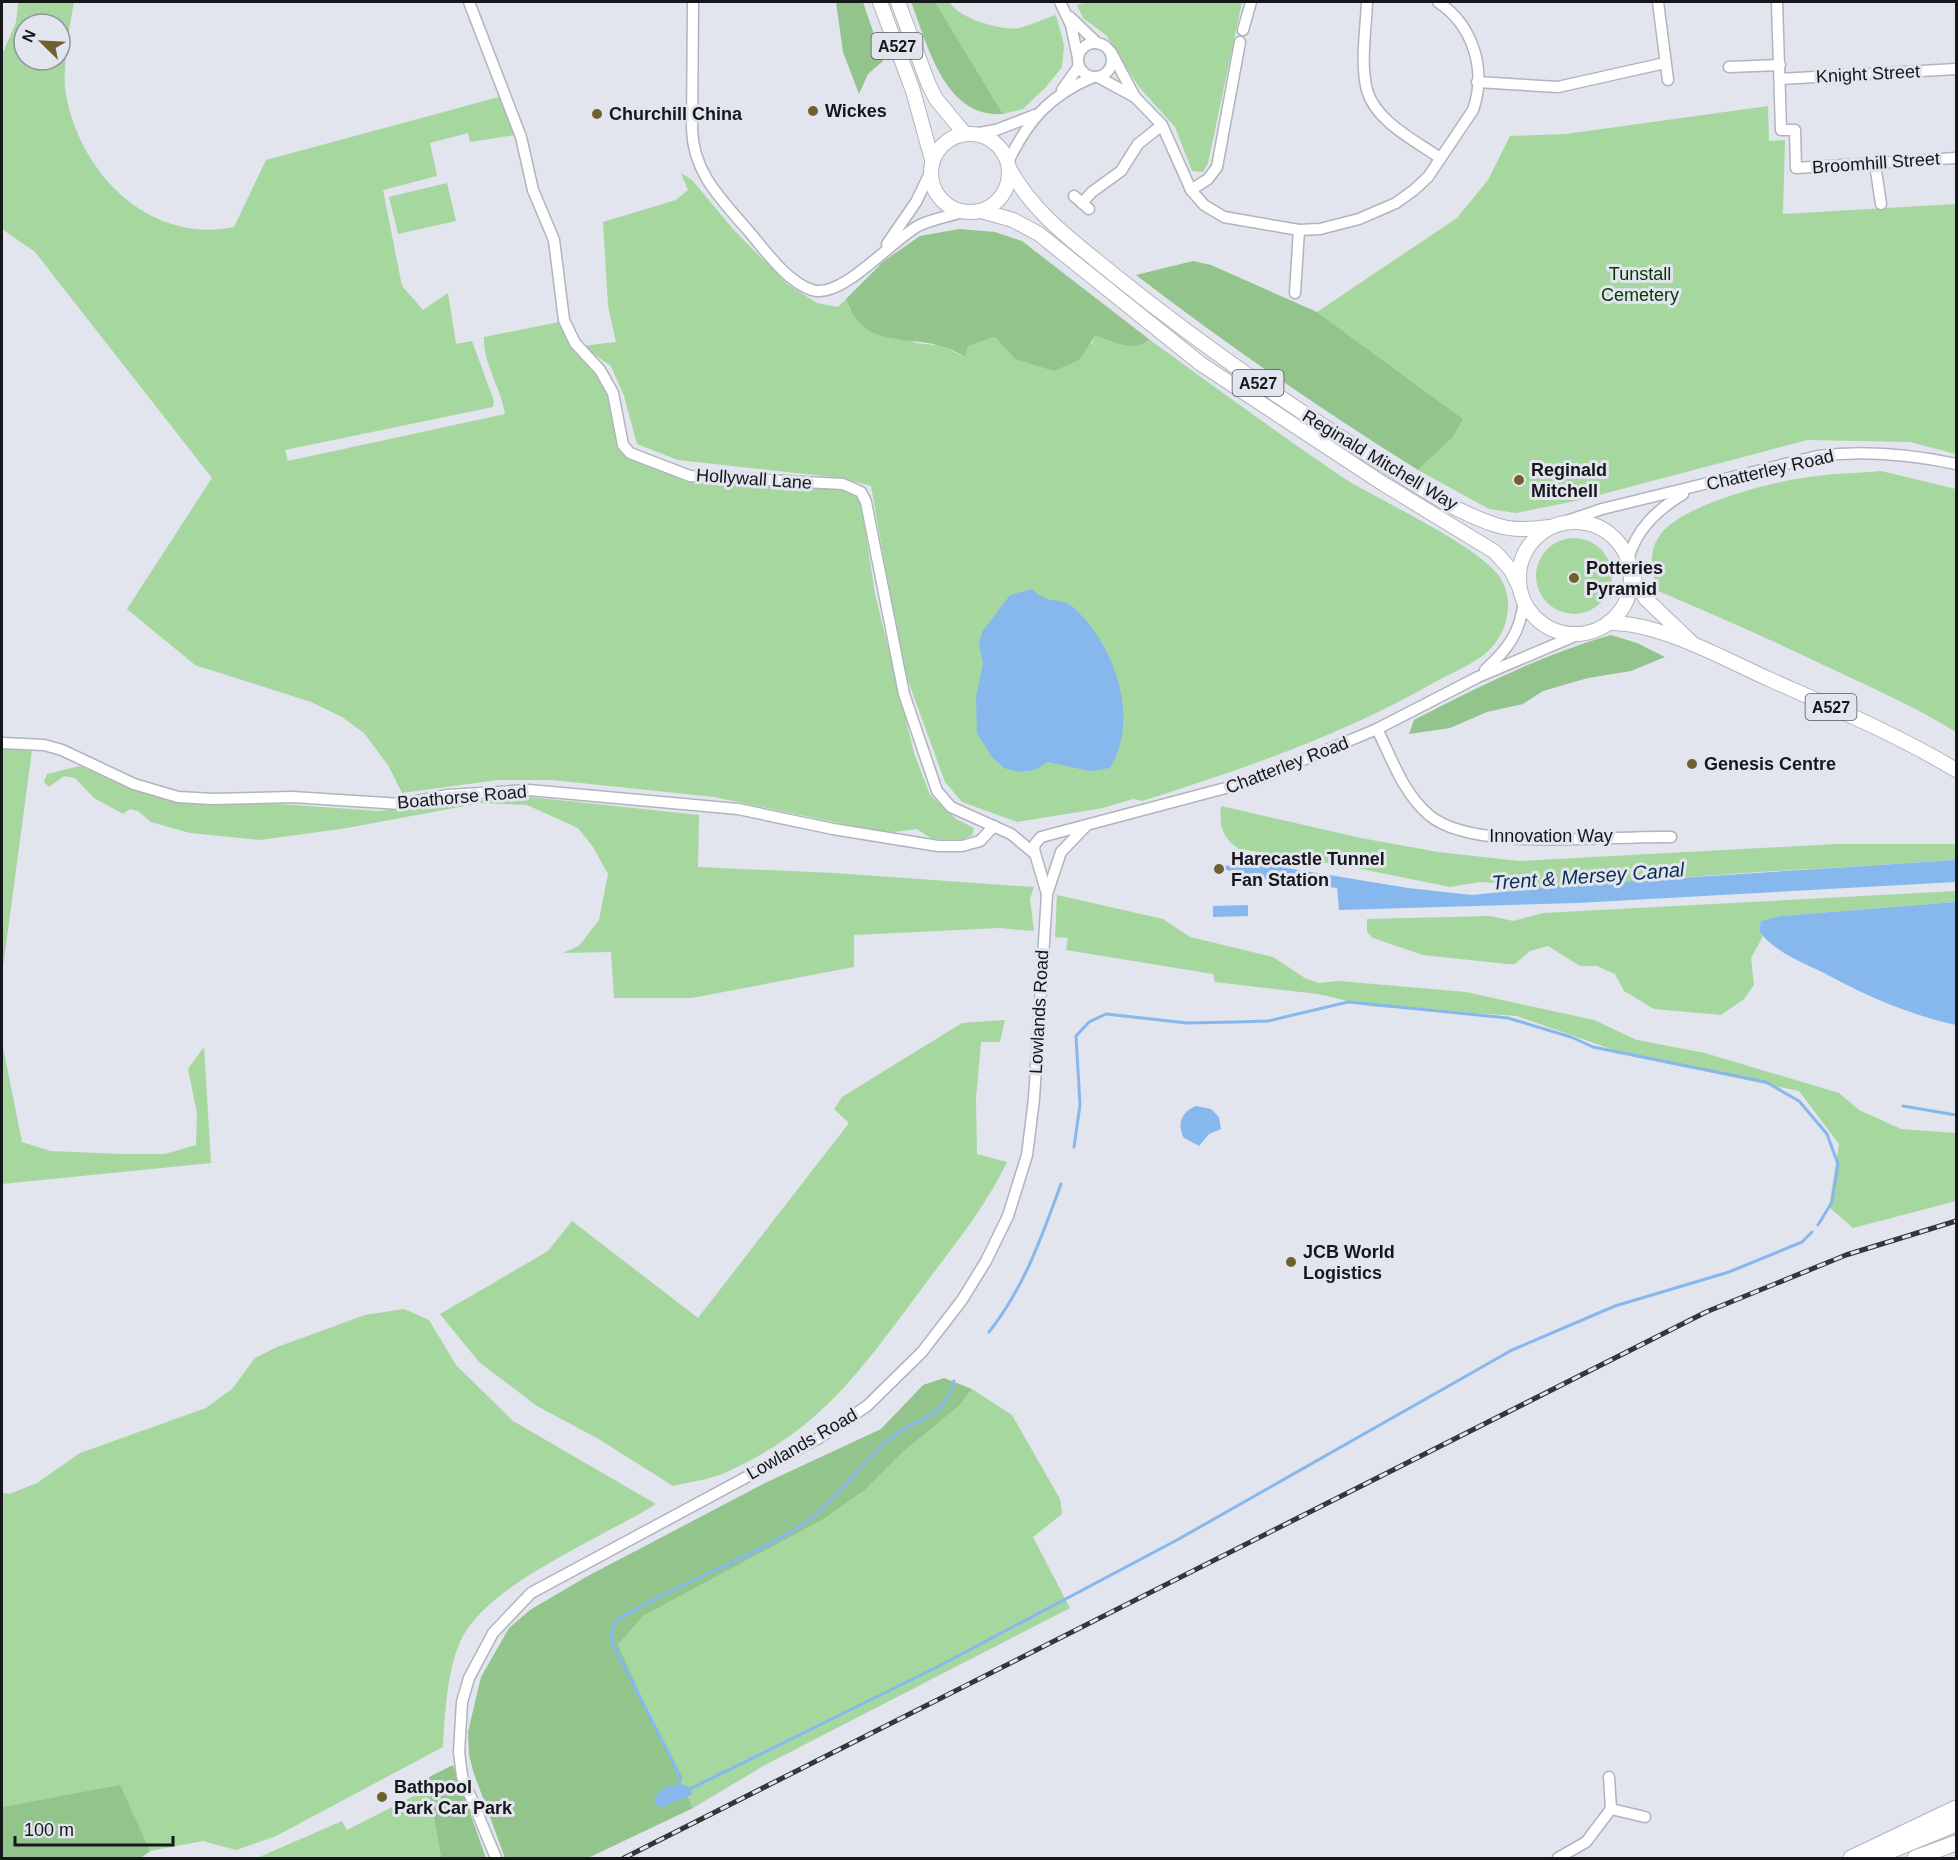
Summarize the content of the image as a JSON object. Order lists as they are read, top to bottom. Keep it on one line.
{"streets":{"main road":["A527","Reginald Mitchell Way"],"street":["Knight Street","Broomhill Street","Chatterley Road","Hollywall Lane","Boathorse Road","Innovation Way","Lowlands Road"]},"crossings":[["A527","Reginald Mitchell Way"],["A527","Chatterley Road"],["Knight Street","Broomhill Street"],["Reginald Mitchell Way","Chatterley Road"],["Chatterley Road","Hollywall Lane"],["Chatterley Road","Innovation Way"],["Chatterley Road","Lowlands Road"],["Hollywall Lane","Boathorse Road"],["Hollywall Lane","Lowlands Road"]],"water":["Trent & Mersey Canal"],"parks":["Tunstall Cemetery"],"places":["Wickes","Churchill China","Reginald Mitchell","Potteries Pyramid","Genesis Centre","Harecastle Tunnel Fan Station","JCB World Logistics","Bathpool Park Car Park"],"scale_bar":"100 m","north":"top left"}
